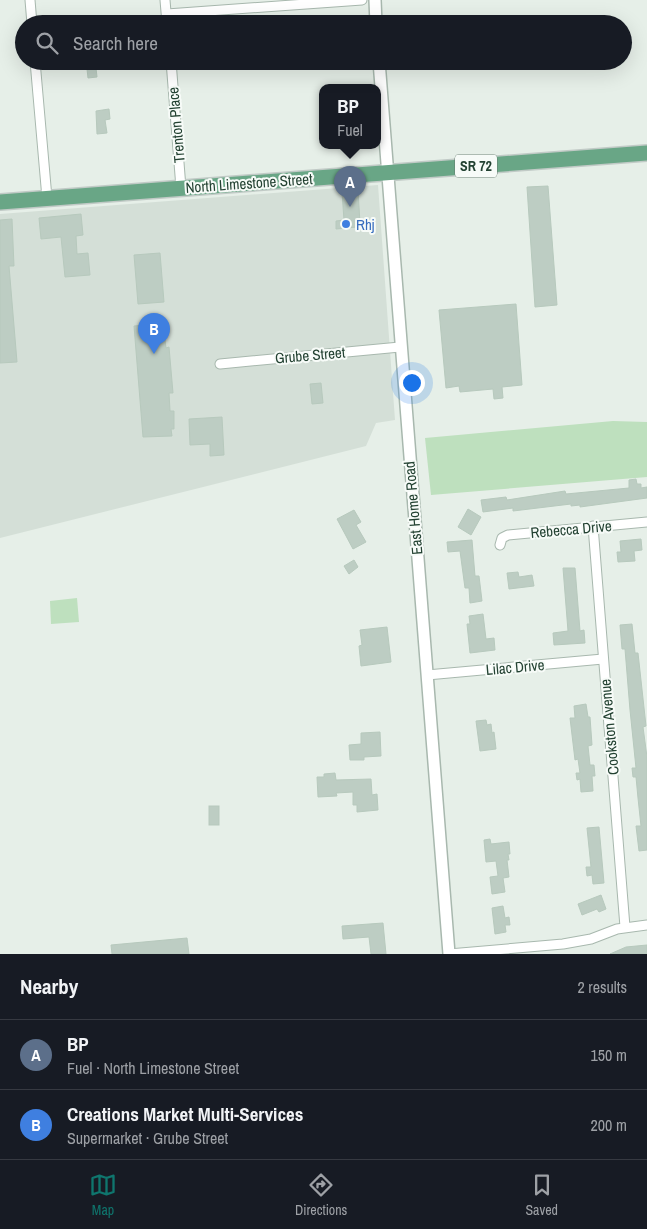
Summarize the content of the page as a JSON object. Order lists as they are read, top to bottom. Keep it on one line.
{"streets":{"main road":["SR 72","North Limestone Street"],"street":["Trenton Place","Grube Street","East Home Road","Rebecca Drive","Lilac Drive","Cookston Avenue"]},"crossings":[["Trenton Place","North Limestone Street"],["North Limestone Street","East Home Road"],["Grube Street","East Home Road"],["East Home Road","Lilac Drive"],["Rebecca Drive","Cookston Avenue"],["Lilac Drive","Cookston Avenue"]],"places":["Rhj"],"page":{"search":"Search here","popup":["BP","Fuel"],"pins":["A","B"],"heading":["Nearby","2 results"],"list":[{"mark":"A","name":"BP","note":"Fuel · North Limestone Street","value":"150 m"},{"mark":"B","name":"Creations Market Multi-Services","note":"Supermarket · Grube Street","value":"200 m"}],"nav":["Map","Directions","Saved"]}}
